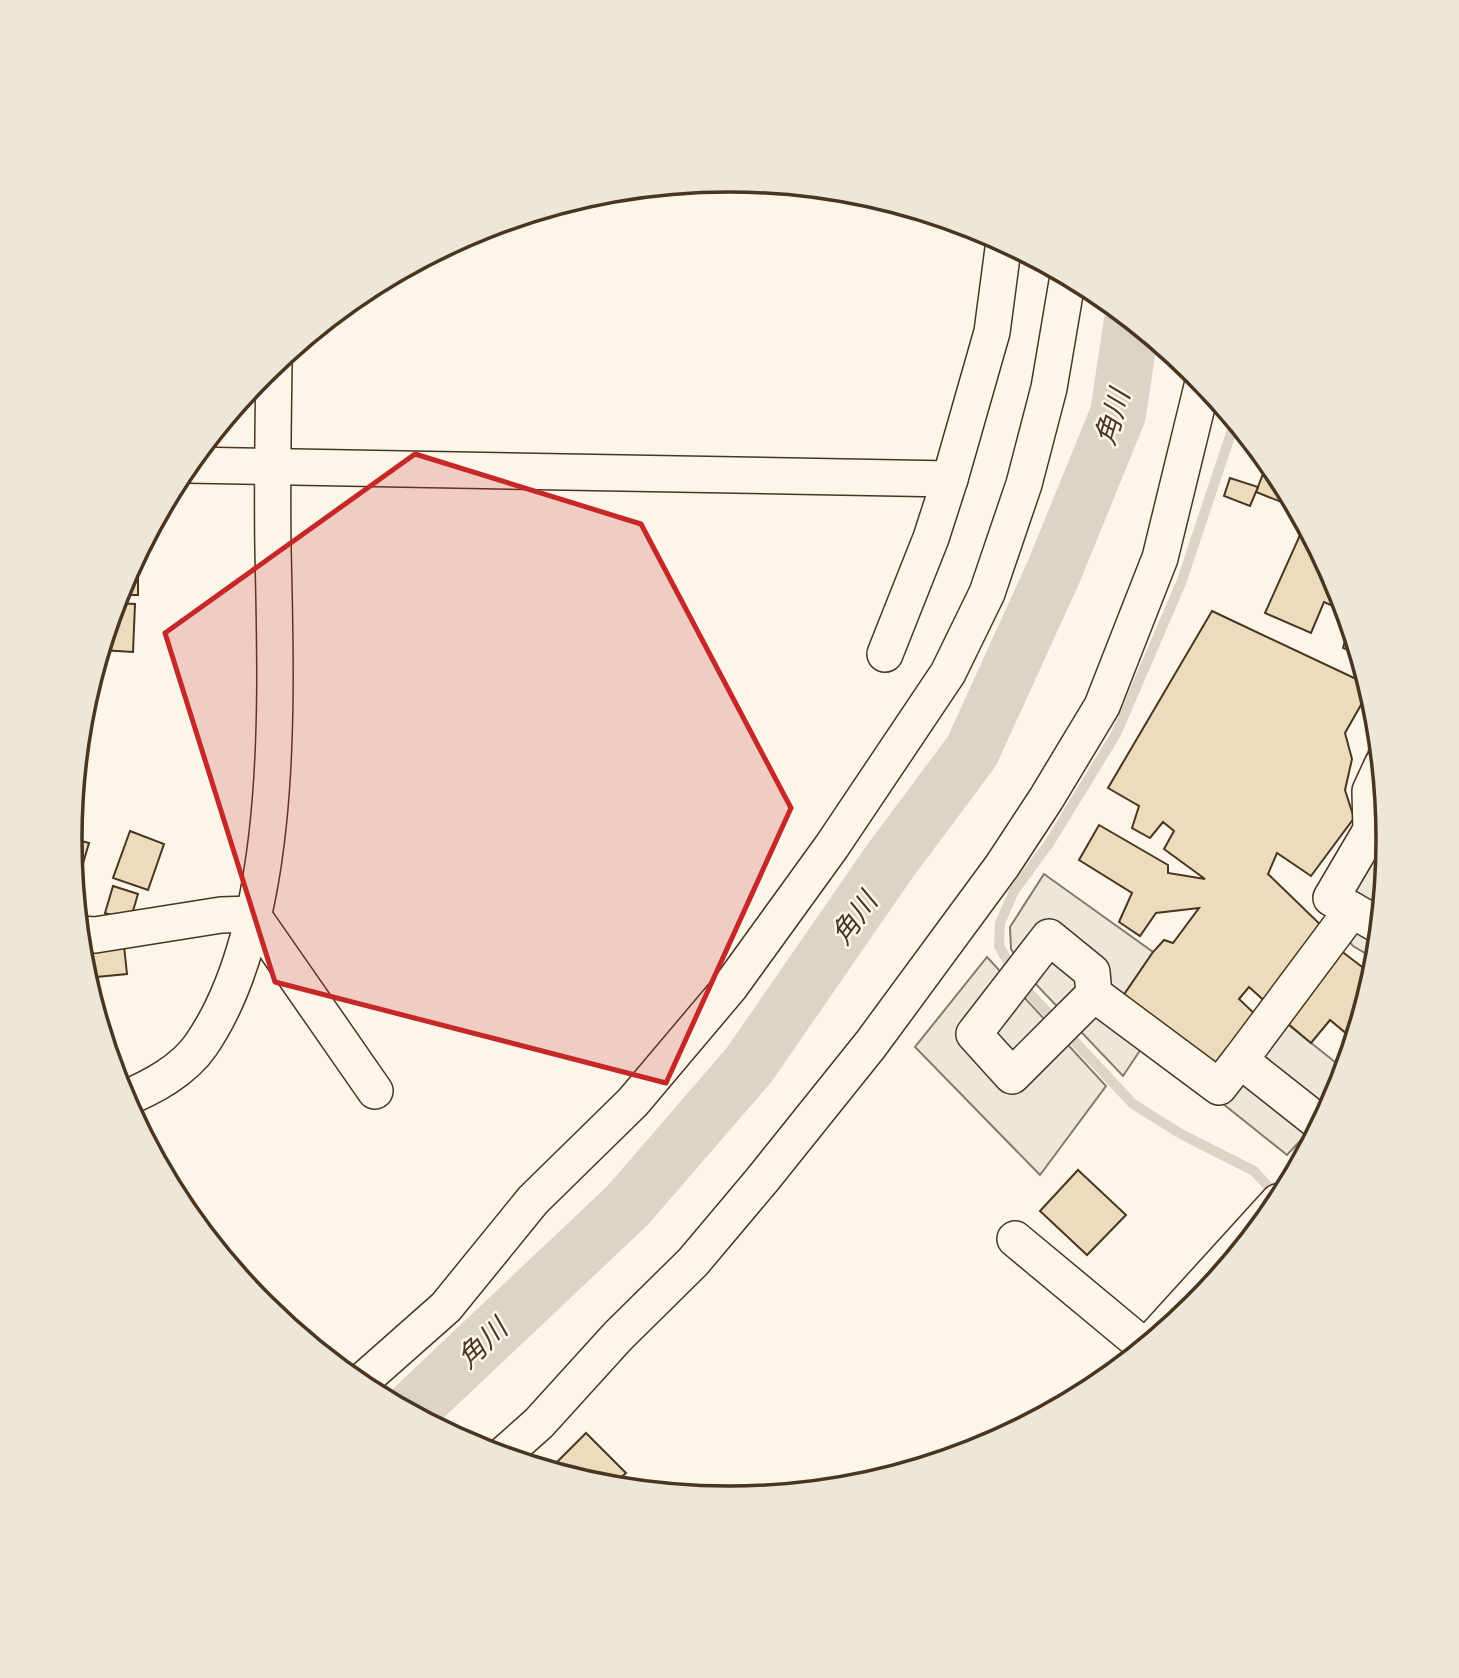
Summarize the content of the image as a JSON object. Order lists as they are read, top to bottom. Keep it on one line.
{"water":["角川"]}
